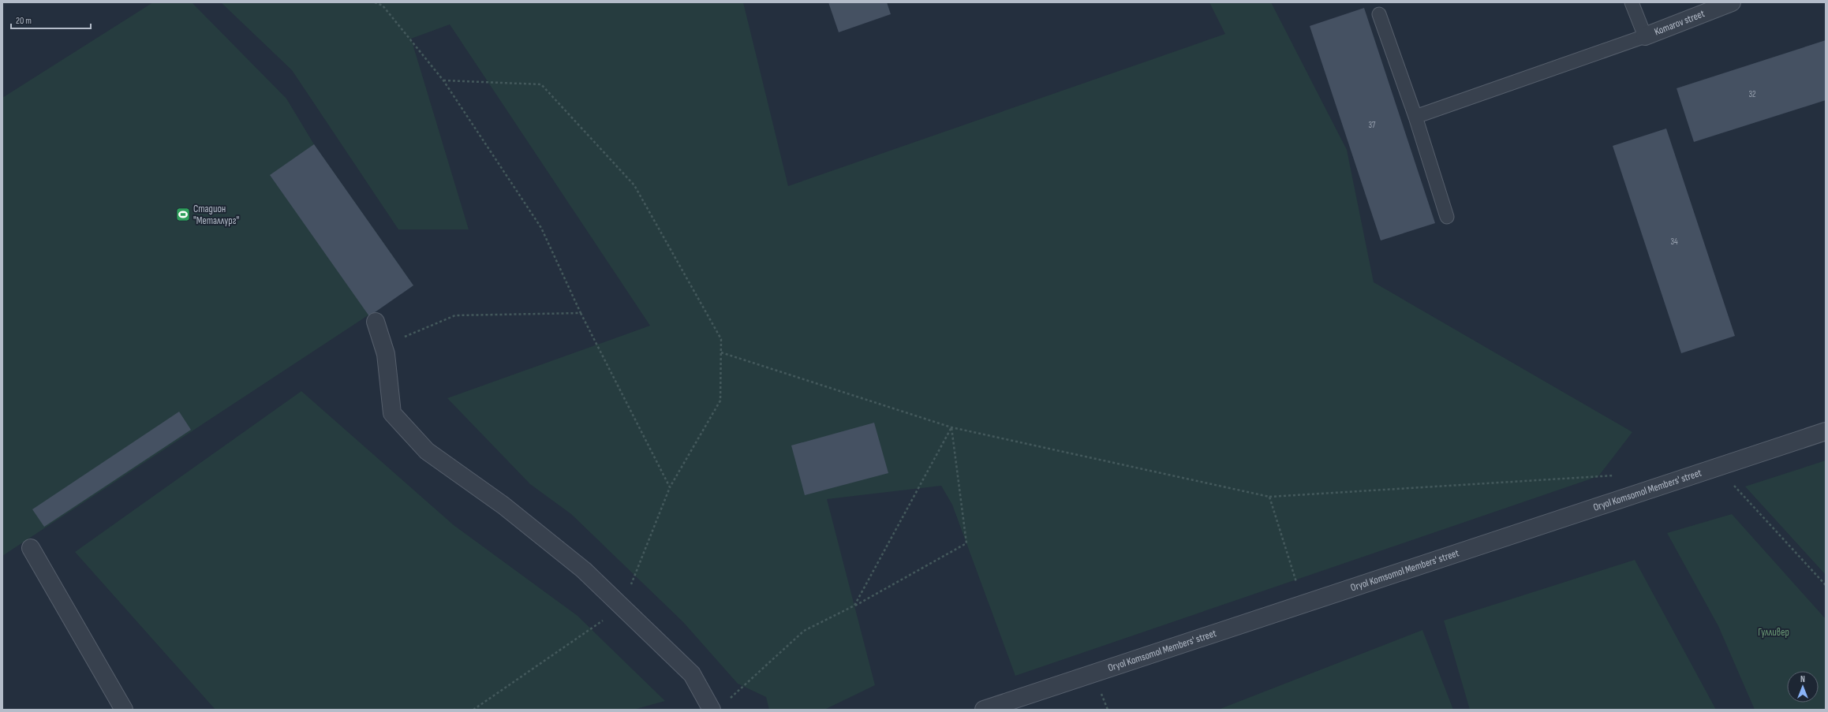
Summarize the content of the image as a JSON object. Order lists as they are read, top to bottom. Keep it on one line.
{"streets":{"street":["Komarov street","Oryol Komsomol Members' street"]},"parks":["Гулливер"],"places":{"sports":["Стадион \"Металлург\""]},"house_numbers":["32","37","34"],"scale_bar":"20 m","north":"top"}
